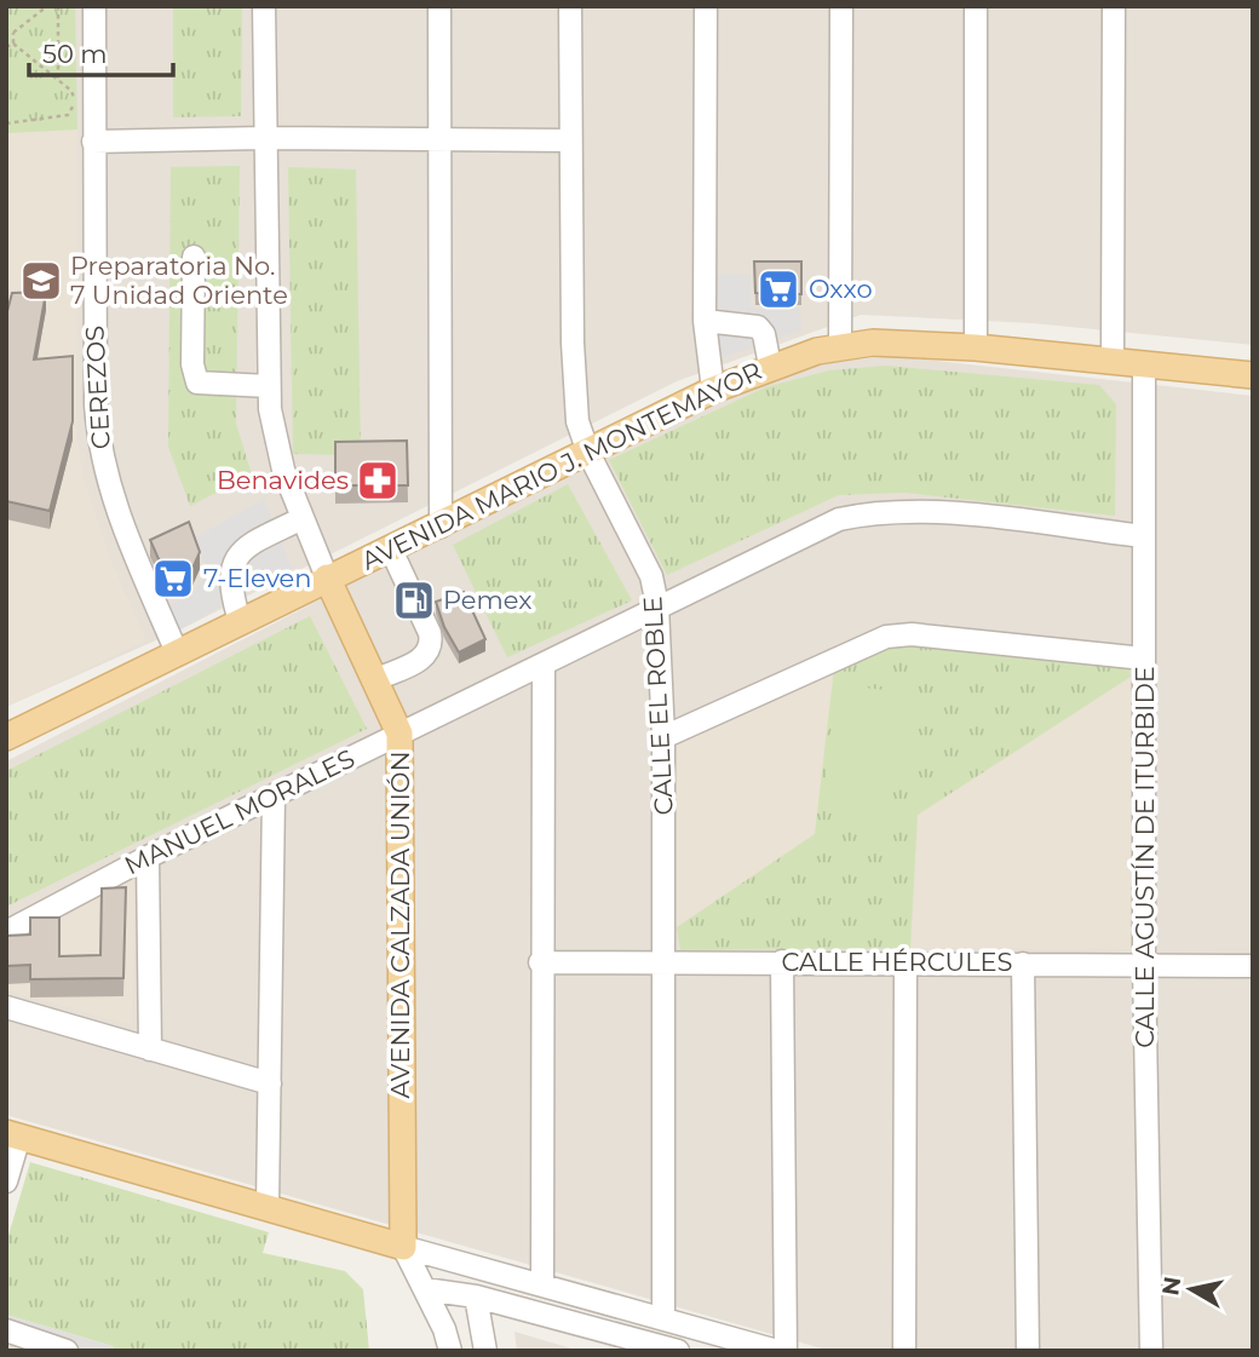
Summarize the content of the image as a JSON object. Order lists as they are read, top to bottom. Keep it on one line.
{"streets":{"main road":["AVENIDA MARIO J. MONTEMAYOR","AVENIDA CALZADA UNIÓN"],"street":["CEREZOS","CALLE EL ROBLE","MANUEL MORALES","CALLE AGUSTÍN DE ITURBIDE","CALLE HÉRCULES"]},"crossings":[["CEREZOS","AVENIDA MARIO J. MONTEMAYOR"],["AVENIDA MARIO J. MONTEMAYOR","CALLE EL ROBLE"],["AVENIDA MARIO J. MONTEMAYOR","CALLE AGUSTÍN DE ITURBIDE"],["AVENIDA MARIO J. MONTEMAYOR","AVENIDA CALZADA UNIÓN"],["CALLE EL ROBLE","MANUEL MORALES"],["CALLE EL ROBLE","CALLE HÉRCULES"],["MANUEL MORALES","CALLE AGUSTÍN DE ITURBIDE"],["MANUEL MORALES","AVENIDA CALZADA UNIÓN"],["CALLE AGUSTÍN DE ITURBIDE","CALLE HÉRCULES"]],"places":{"school or university":["Preparatoria No. 7 Unidad Oriente"],"supermarket":["Oxxo","7-Eleven"],"pharmacy":["Benavides"],"fuel station":["Pemex"]},"scale_bar":"50 m","north":"left"}
